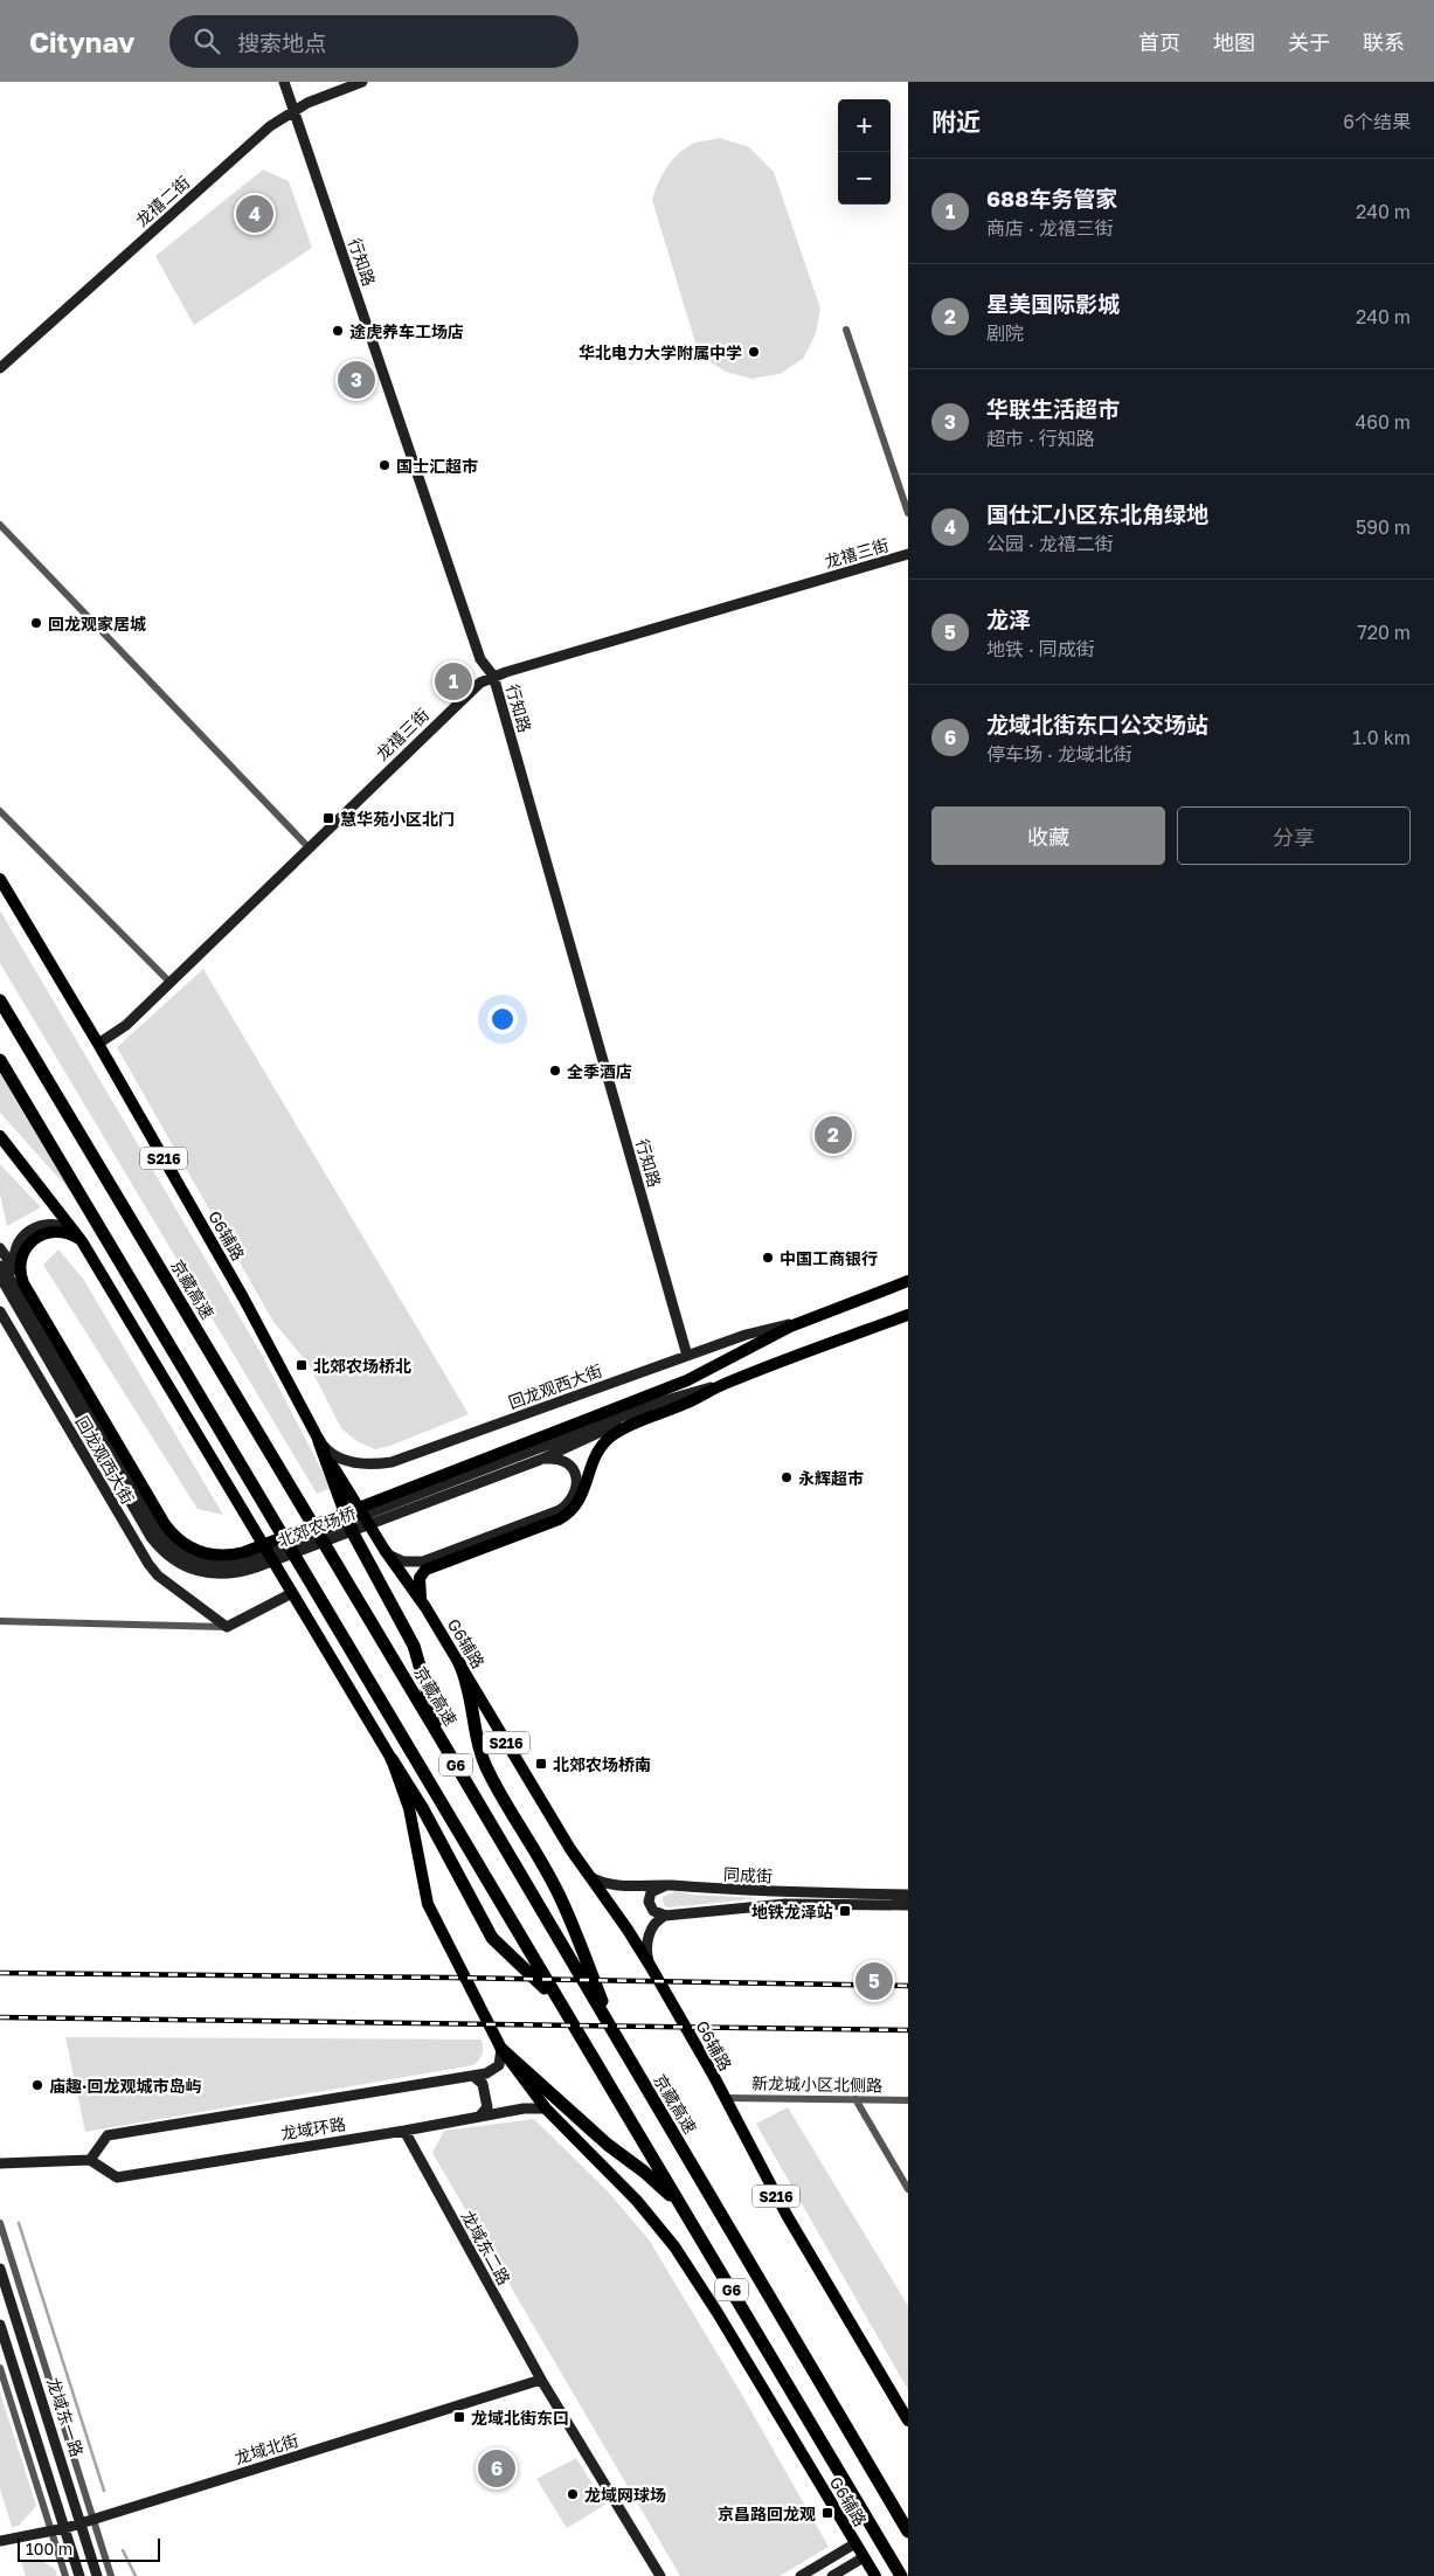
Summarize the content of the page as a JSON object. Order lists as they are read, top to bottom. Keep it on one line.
{"streets":{"highway":["京藏高速","G6"],"main road":["龙禧二街","行知路","龙禧三街","S216","G6辅路","回龙观西大街","北郊农场桥","同成街","龙域环路","龙域东二路","龙域东一路","龙域北街"],"street":["新龙城小区北侧路"]},"crossings":[["龙禧二街","行知路"],["行知路","龙禧三街"],["行知路","回龙观西大街"],["龙禧三街","G6辅路"],["G6辅路","回龙观西大街"],["G6辅路","同成街"],["G6辅路","新龙城小区北侧路"],["G6辅路","龙域环路"],["回龙观西大街","北郊农场桥"],["龙域环路","龙域东二路"],["龙域东二路","龙域北街"],["龙域东一路","龙域北街"]],"places":{"other":["途虎养车工场店","华北电力大学附属中学","国士汇超市","回龙观家居城","全季酒店","中国工商银行","永辉超市","庙趣·回龙观城市岛屿","龙域网球场"],"transit":["慧华苑小区北门","北郊农场桥北","北郊农场桥南","地铁龙泽站","龙域北街东口","京昌路回龙观"]},"scale_bar":"100 m","page":{"header":"Citynav","search":"搜索地点","nav":["首页","地图","关于","联系"],"heading":["附近","6个结果"],"map_buttons":["+","−"],"list":[{"mark":"1","name":"688车务管家","note":"商店 · 龙禧三街","value":"240 m"},{"mark":"2","name":"星美国际影城","note":"剧院","value":"240 m"},{"mark":"3","name":"华联生活超市","note":"超市 · 行知路","value":"460 m"},{"mark":"4","name":"国仕汇小区东北角绿地","note":"公园 · 龙禧二街","value":"590 m"},{"mark":"5","name":"龙泽","note":"地铁 · 同成街","value":"720 m"},{"mark":"6","name":"龙域北街东口公交场站","note":"停车场 · 龙域北街","value":"1.0 km"}],"pins":["4","3","1","2","5","6"],"buttons":["收藏","分享"],"scale":"100 m"}}
